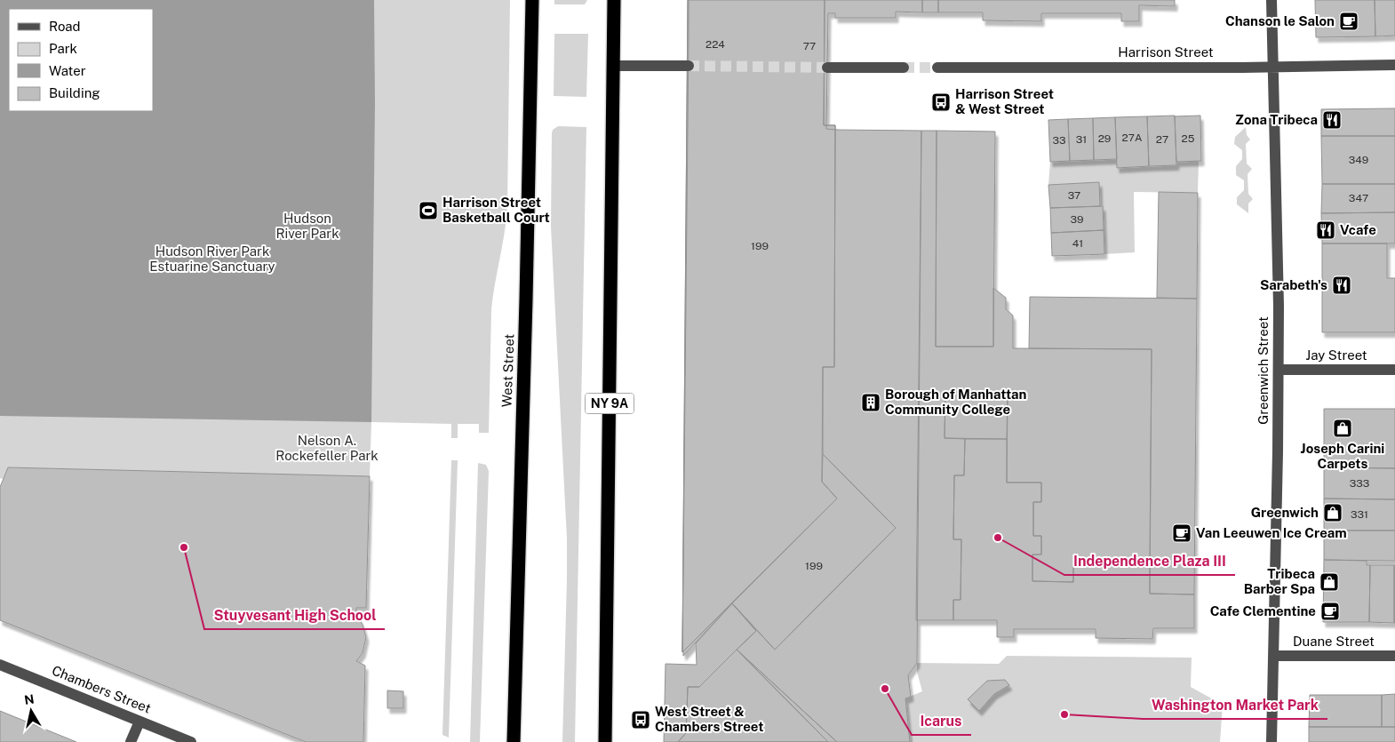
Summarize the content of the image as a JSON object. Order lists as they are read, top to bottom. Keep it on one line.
{"streets":{"highway":["West Street","NY 9A"],"street":["Harrison Street","Jay Street","Greenwich Street","Duane Street","Chambers Street"]},"crossings":[["Harrison Street","Greenwich Street"],["Jay Street","Greenwich Street"],["Greenwich Street","Duane Street"]],"parks":["Hudson River Park","Hudson River Park Estuarine Sanctuary","Nelson A. Rockefeller Park"],"places":{"cafe":["Chanson le Salon","Van Leeuwen Ice Cream","Cafe Clementine"],"bus stop":["Harrison Street & West Street","West Street & Chambers Street"],"restaurant":["Zona Tribeca","Vcafe","Sarabeth's"],"sports":["Harrison Street Basketball Court"],"building":["Borough of Manhattan Community College"],"shop":["Joseph Carini Carpets","Greenwich","Tribeca Barber Spa"],"other":["Independence Plaza III","Stuyvesant High School","Icarus","Washington Market Park"]},"house_numbers":["224","77","27A","29","25","31","27","33","349","37","347","39","41","199","333","331","199"],"legend":["Road","Park","Water","Building"],"north":"top"}
